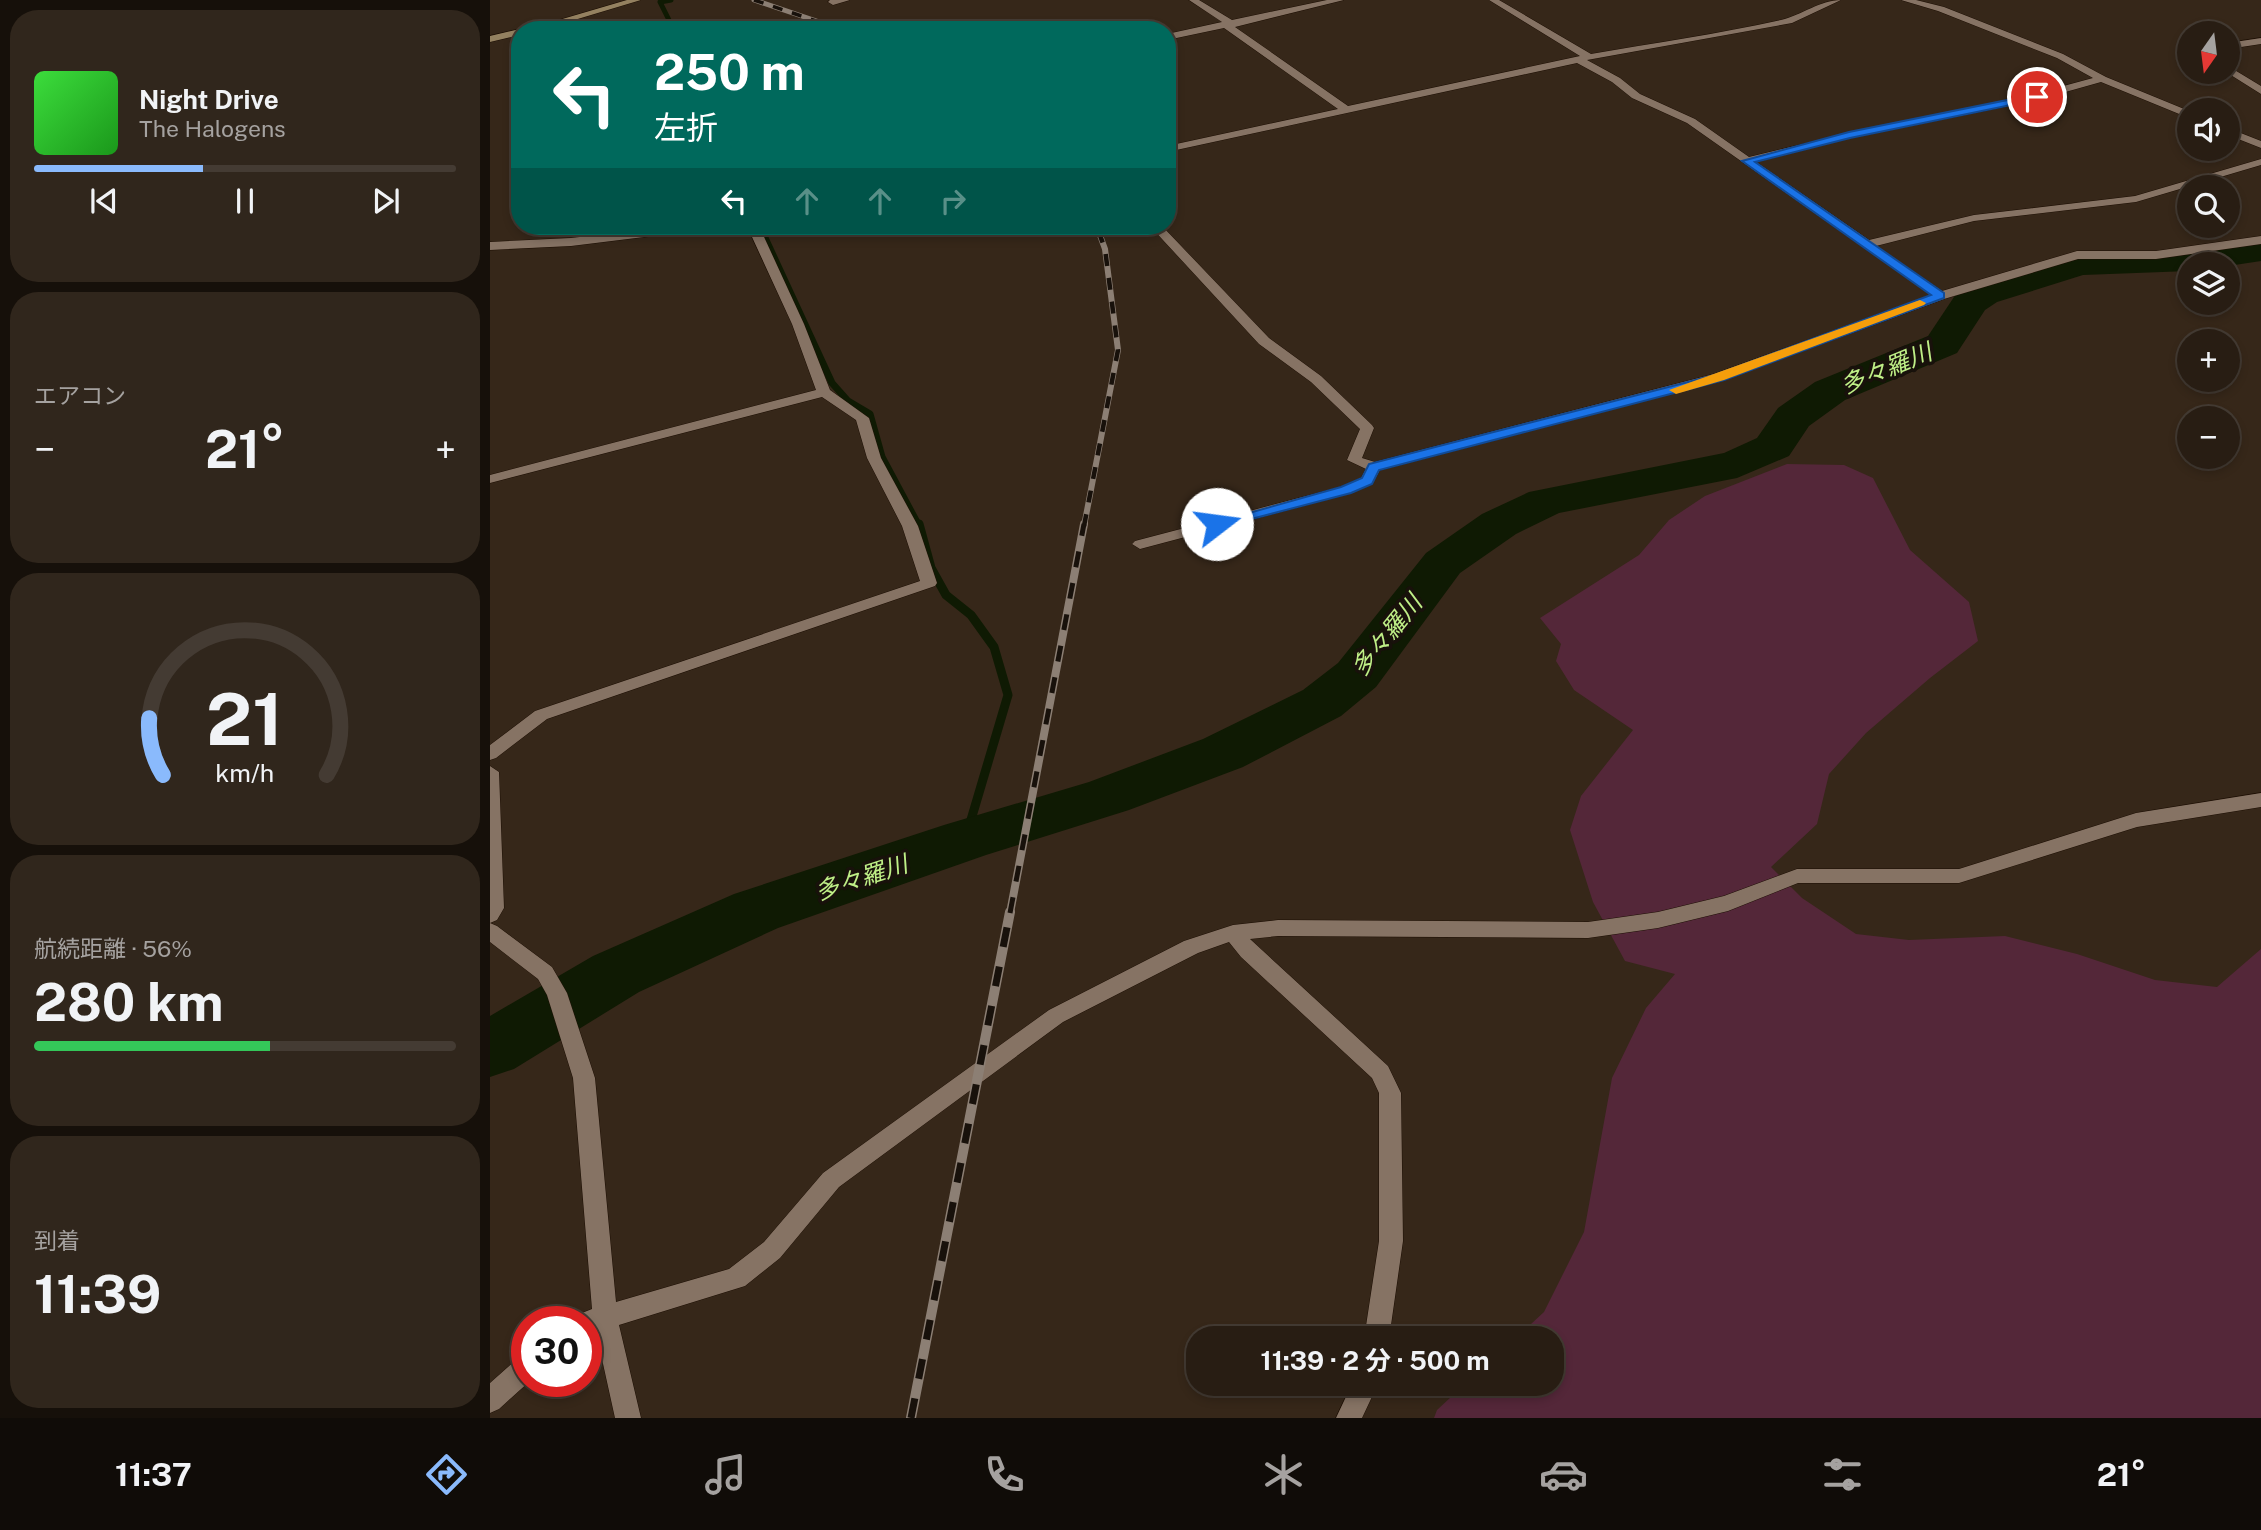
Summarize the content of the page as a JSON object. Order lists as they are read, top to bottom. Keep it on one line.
{"water":["多々羅川"],"north":"bottom","page":{"map_buttons":["+","−"],"turn":["250 m","左折"],"song":["Night Drive","The Halogens"],"tile":["エアコン",["航続距離 · 56%","280 km"],["到着","11:39"]],"heat":["−","21°","+"],"limit":"30","trip":"11:39 · 2 分 · 500 m","tabs":["11:37","21°"],"gauge":["21","km/h"]}}
